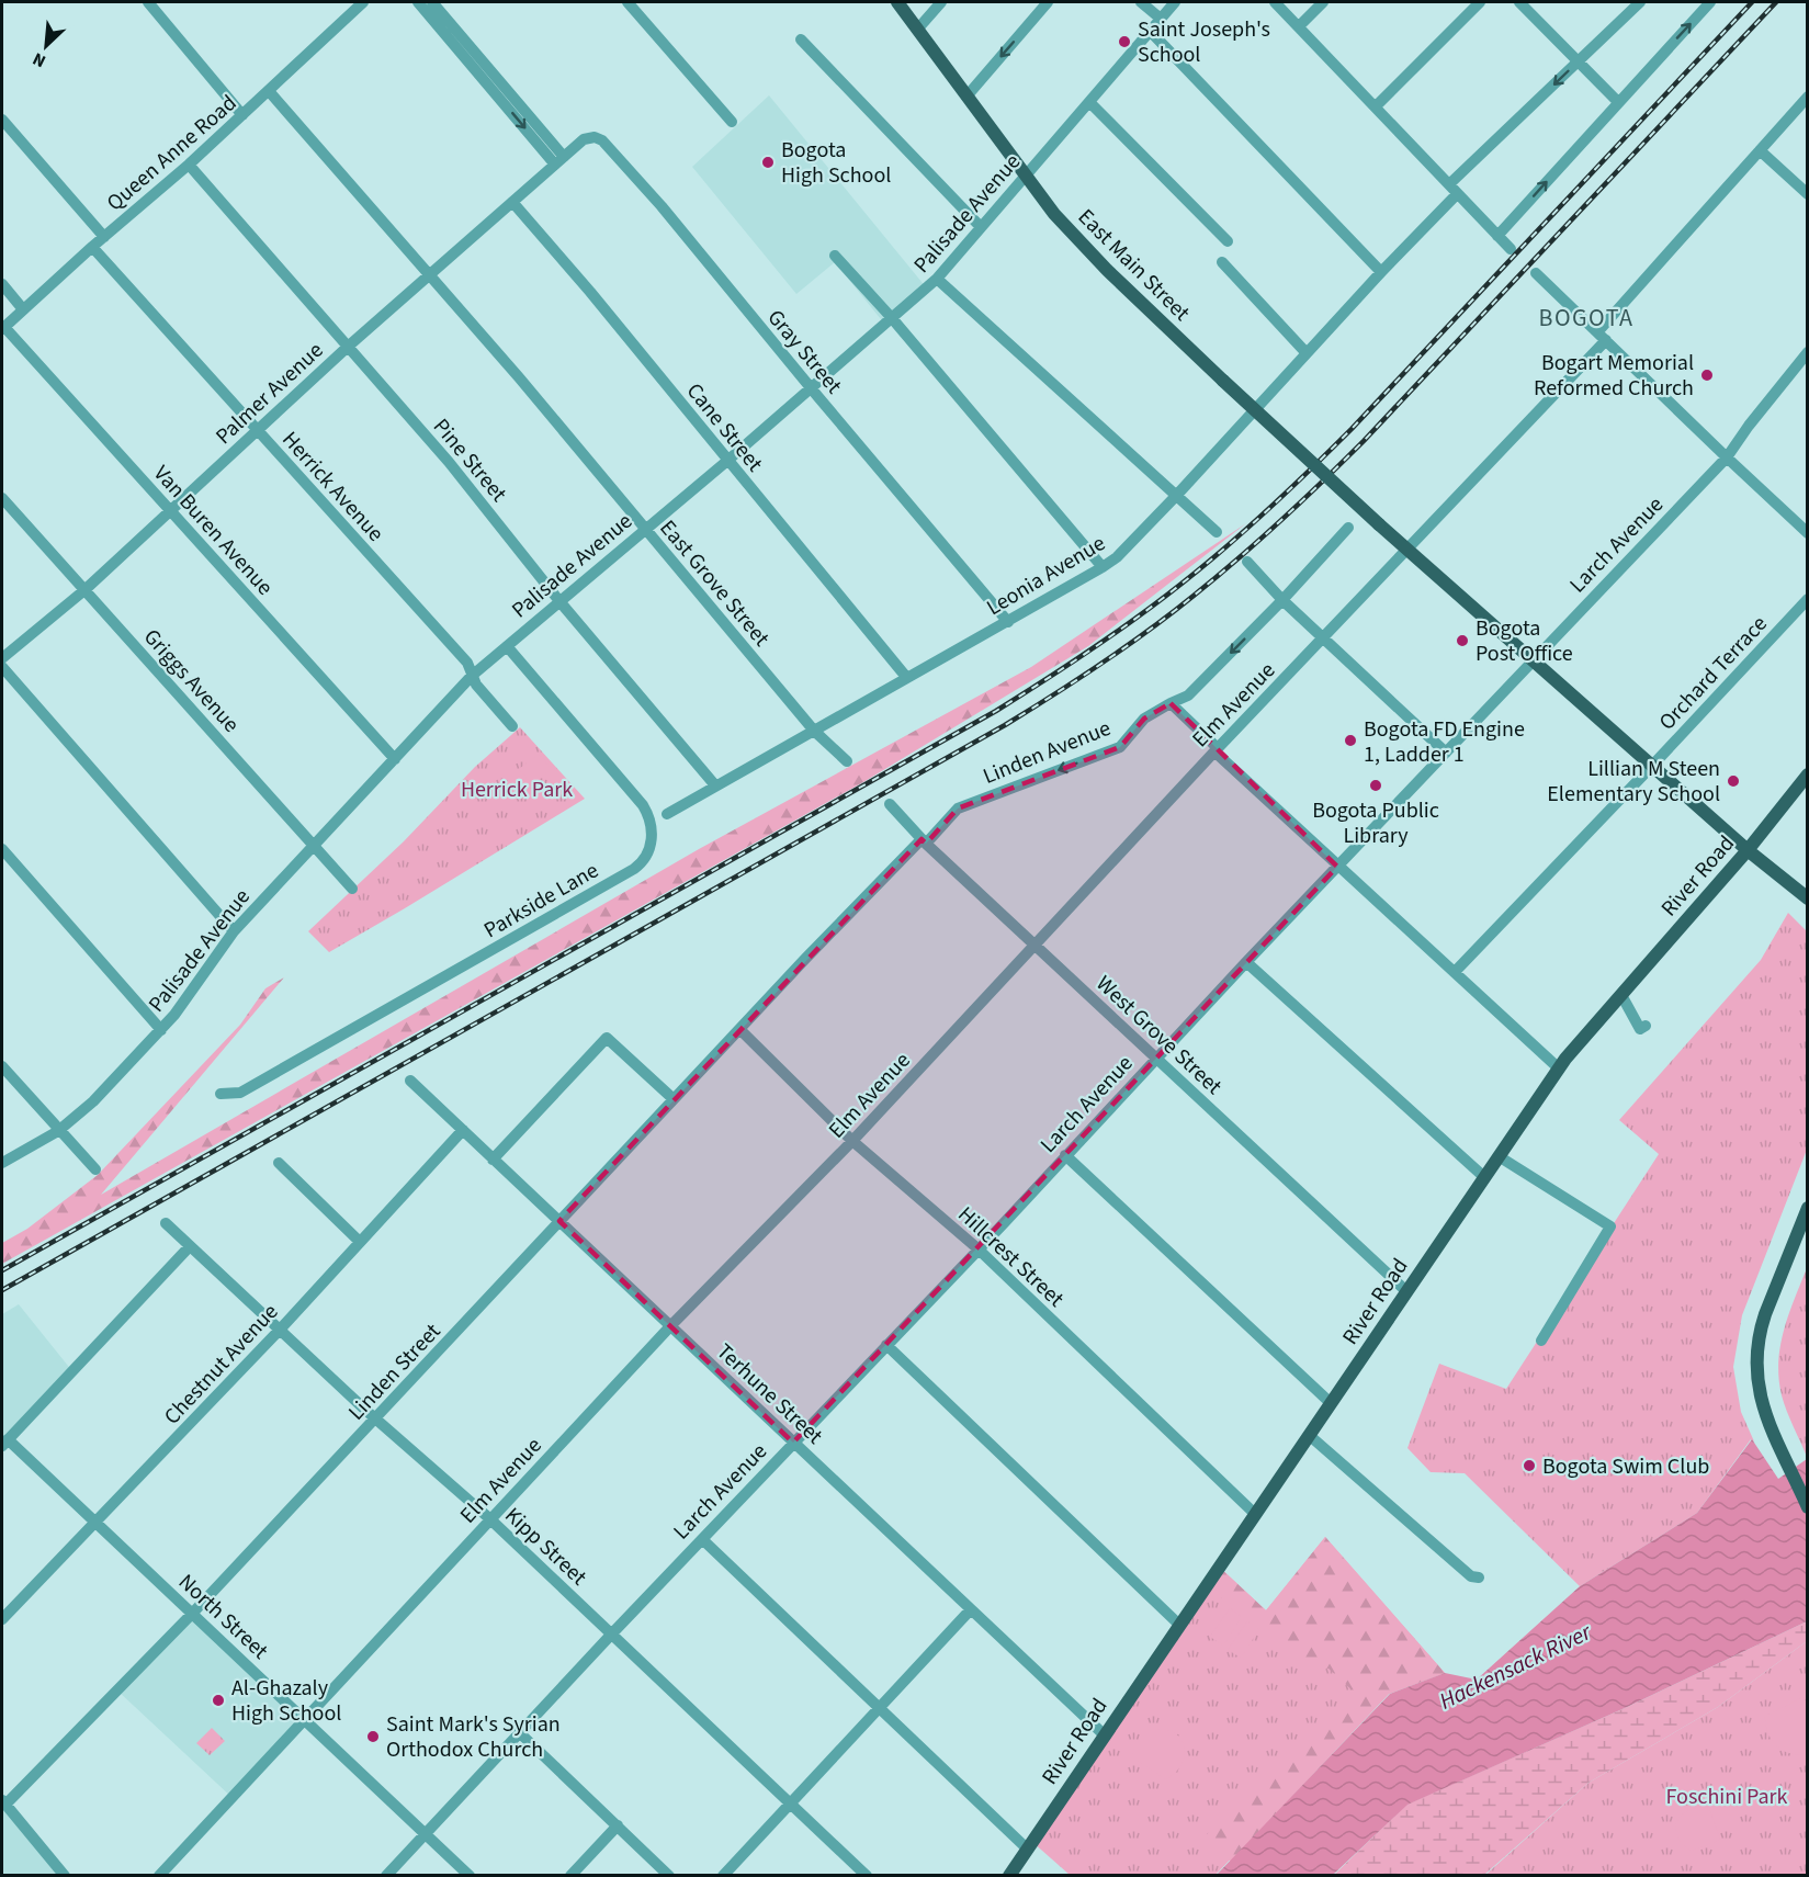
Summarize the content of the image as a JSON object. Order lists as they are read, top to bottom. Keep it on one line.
{"streets":{"main road":["East Main Street","River Road"],"street":["Queen Anne Road","Palisade Avenue","Gray Street","Palmer Avenue","Cane Street","Pine Street","Herrick Avenue","Van Buren Avenue","Larch Avenue","Leonia Avenue","East Grove Street","Orchard Terrace","Griggs Avenue","Elm Avenue","Linden Avenue","Parkside Lane","West Grove Street","Hillcrest Street","Chestnut Avenue","Linden Street","Terhune Street","Kipp Street","North Street"]},"crossings":[["Queen Anne Road","Pine Street"],["Queen Anne Road","Herrick Avenue"],["Queen Anne Road","Van Buren Avenue"],["Queen Anne Road","East Grove Street"],["Palisade Avenue","East Main Street"],["Palisade Avenue","Gray Street"],["Palisade Avenue","Cane Street"],["Palisade Avenue","Pine Street"],["Palisade Avenue","Herrick Avenue"],["Palisade Avenue","Van Buren Avenue"],["Palisade Avenue","East Grove Street"],["Palisade Avenue","Griggs Avenue"],["Palisade Avenue","Parkside Lane"],["East Main Street","Larch Avenue"],["East Main Street","Orchard Terrace"],["East Main Street","Elm Avenue"],["East Main Street","River Road"],["Gray Street","Palmer Avenue"],["Gray Street","Leonia Avenue"],["Palmer Avenue","Cane Street"],["Palmer Avenue","Pine Street"],["Palmer Avenue","Herrick Avenue"],["Palmer Avenue","Van Buren Avenue"],["Palmer Avenue","East Grove Street"],["Palmer Avenue","Griggs Avenue"],["Cane Street","Leonia Avenue"],["Pine Street","Leonia Avenue"],["Larch Avenue","West Grove Street"],["Larch Avenue","Hillcrest Street"],["Larch Avenue","Terhune Street"],["Larch Avenue","Kipp Street"],["Larch Avenue","North Street"],["Leonia Avenue","East Grove Street"],["Elm Avenue","West Grove Street"],["Elm Avenue","Hillcrest Street"],["Elm Avenue","Terhune Street"],["Elm Avenue","Kipp Street"],["Elm Avenue","North Street"],["Linden Avenue","West Grove Street"],["Linden Avenue","Linden Street"],["River Road","West Grove Street"],["River Road","Hillcrest Street"],["River Road","Terhune Street"],["Hillcrest Street","Linden Street"],["Chestnut Avenue","Terhune Street"],["Chestnut Avenue","Kipp Street"],["Chestnut Avenue","North Street"],["Linden Street","Terhune Street"],["Linden Street","Kipp Street"],["Linden Street","North Street"]],"one_way":["Linden Avenue"],"districts":["BOGOTA"],"water":["Hackensack River"],"parks":["Herrick Park","Foschini Park"],"places":["Saint Joseph's School","Bogota High School","Bogart Memorial Reformed Church","Bogota Post Office","Bogota FD Engine 1, Ladder 1","Lillian M Steen Elementary School","Bogota Public Library","Bogota Swim Club","Al-Ghazaly High School","Saint Mark's Syrian Orthodox Church"],"north":"bottom left"}
